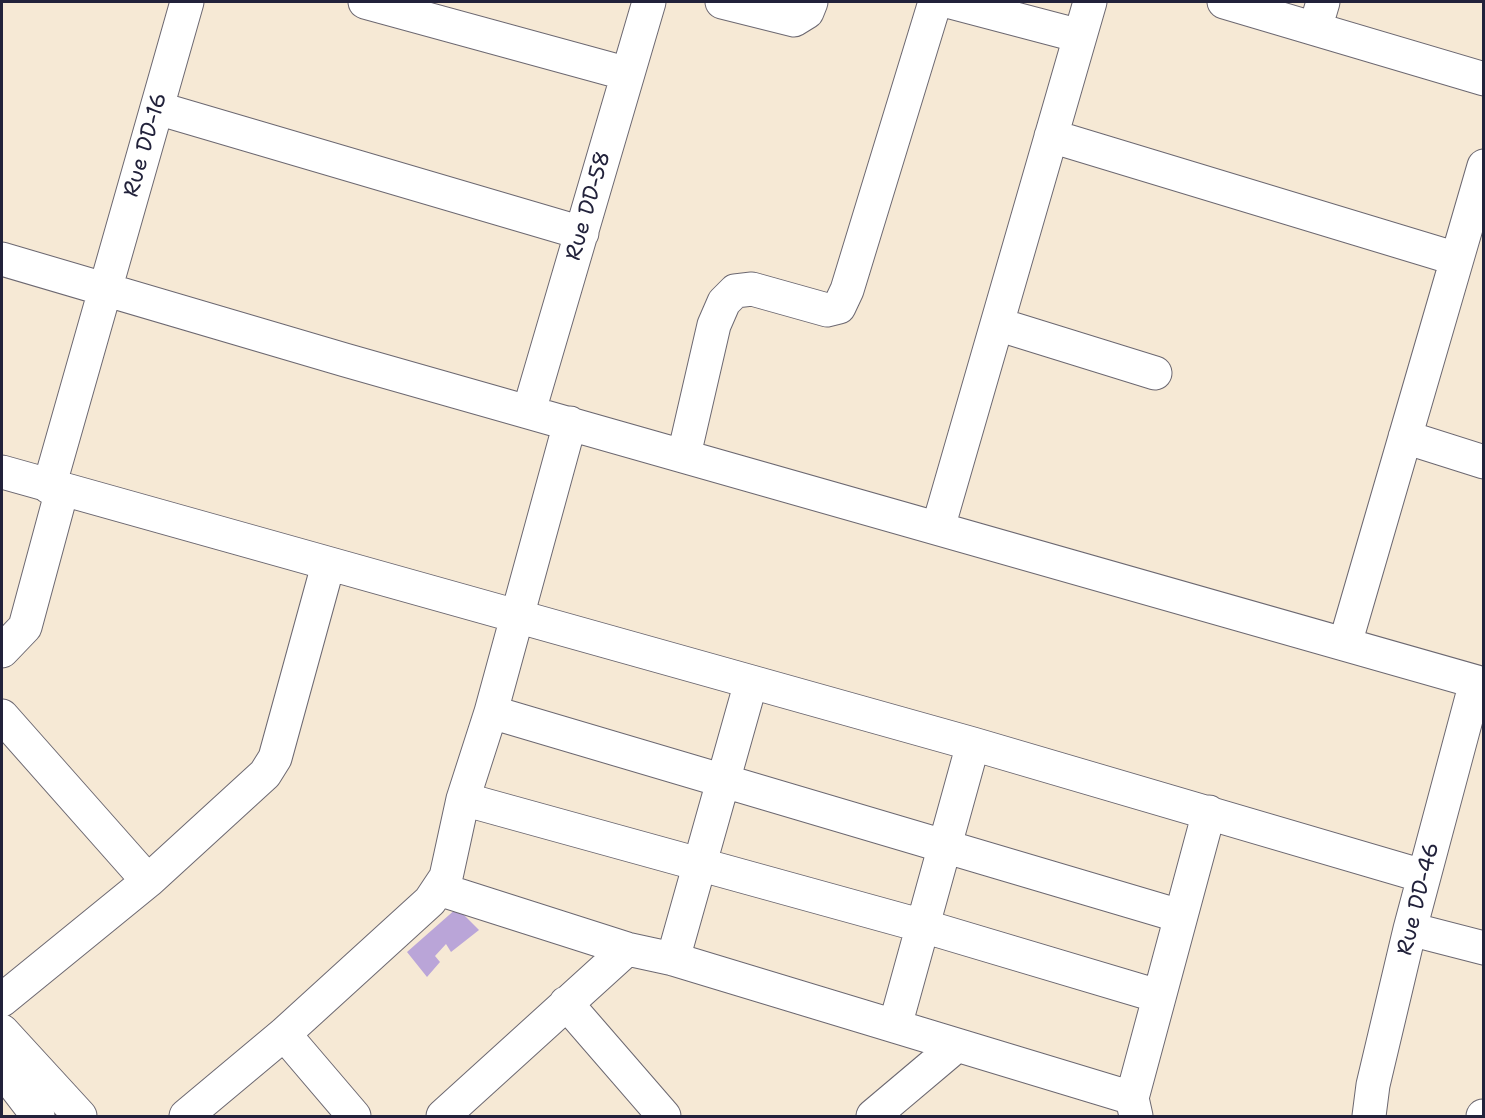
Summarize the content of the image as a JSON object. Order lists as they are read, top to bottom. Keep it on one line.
{"streets":{"street":["Rue DD-16","Rue DD-58","Rue DD-46"]}}
